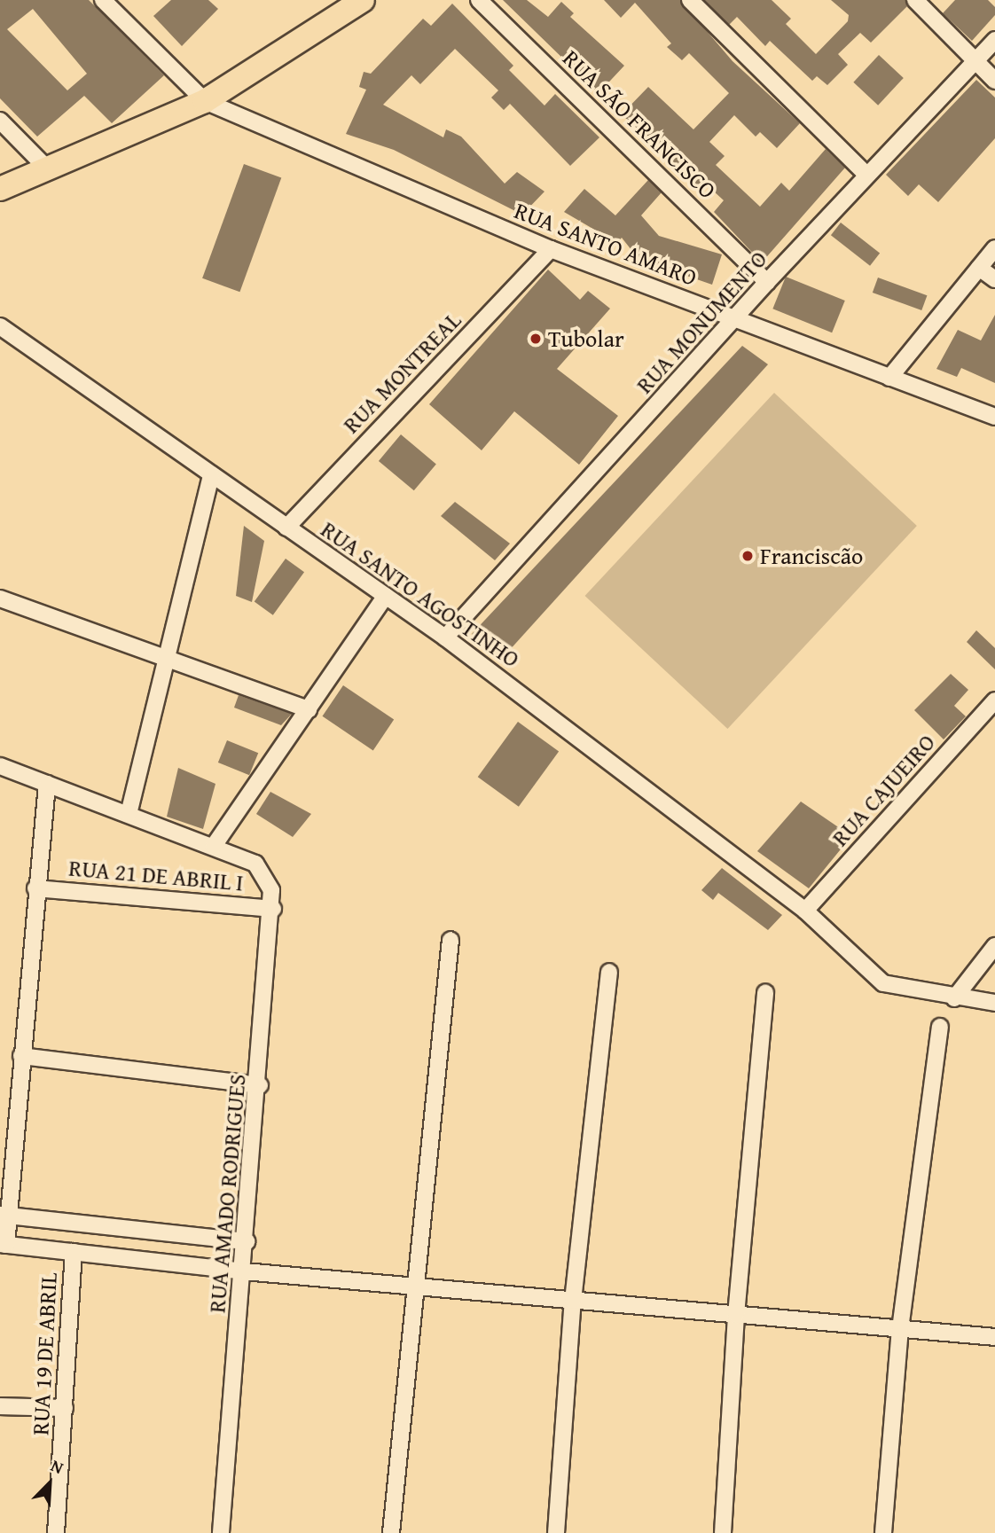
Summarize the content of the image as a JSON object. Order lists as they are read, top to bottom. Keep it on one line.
{"streets":{"street":["RUA SÃO FRANCISCO","RUA SANTO AMARO","RUA MONUMENTO","RUA MONTREAL","RUA SANTO AGOSTINHO","RUA CAJUEIRO","RUA 21 DE ABRIL I","RUA AMADO RODRIGUES","RUA 19 DE ABRIL"]},"crossings":[["RUA SÃO FRANCISCO","RUA MONUMENTO"],["RUA SANTO AMARO","RUA MONUMENTO"],["RUA SANTO AMARO","RUA MONTREAL"],["RUA MONUMENTO","RUA SANTO AGOSTINHO"],["RUA MONTREAL","RUA SANTO AGOSTINHO"],["RUA SANTO AGOSTINHO","RUA CAJUEIRO"],["RUA 21 DE ABRIL I","RUA AMADO RODRIGUES"]],"places":["Tubolar","Franciscão"],"north":"top right"}
